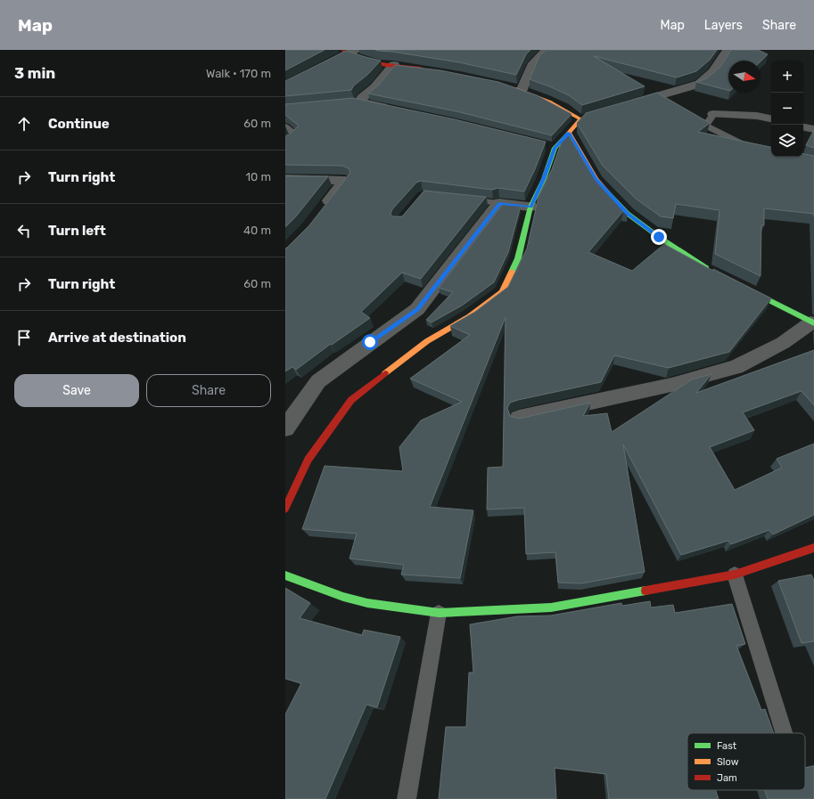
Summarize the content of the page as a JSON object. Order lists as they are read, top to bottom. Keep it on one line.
{"legend":["Fast","Slow","Jam"],"north":"right","page":{"header":"Map","nav":["Map","Layers","Share"],"heading":["3 min","Walk · 170 m"],"map_buttons":["+","−"],"list":[["Continue","60 m"],["Turn right","10 m"],["Turn left","40 m"],["Turn right","60 m"],"Arrive at destination"],"buttons":["Save","Share"]}}
